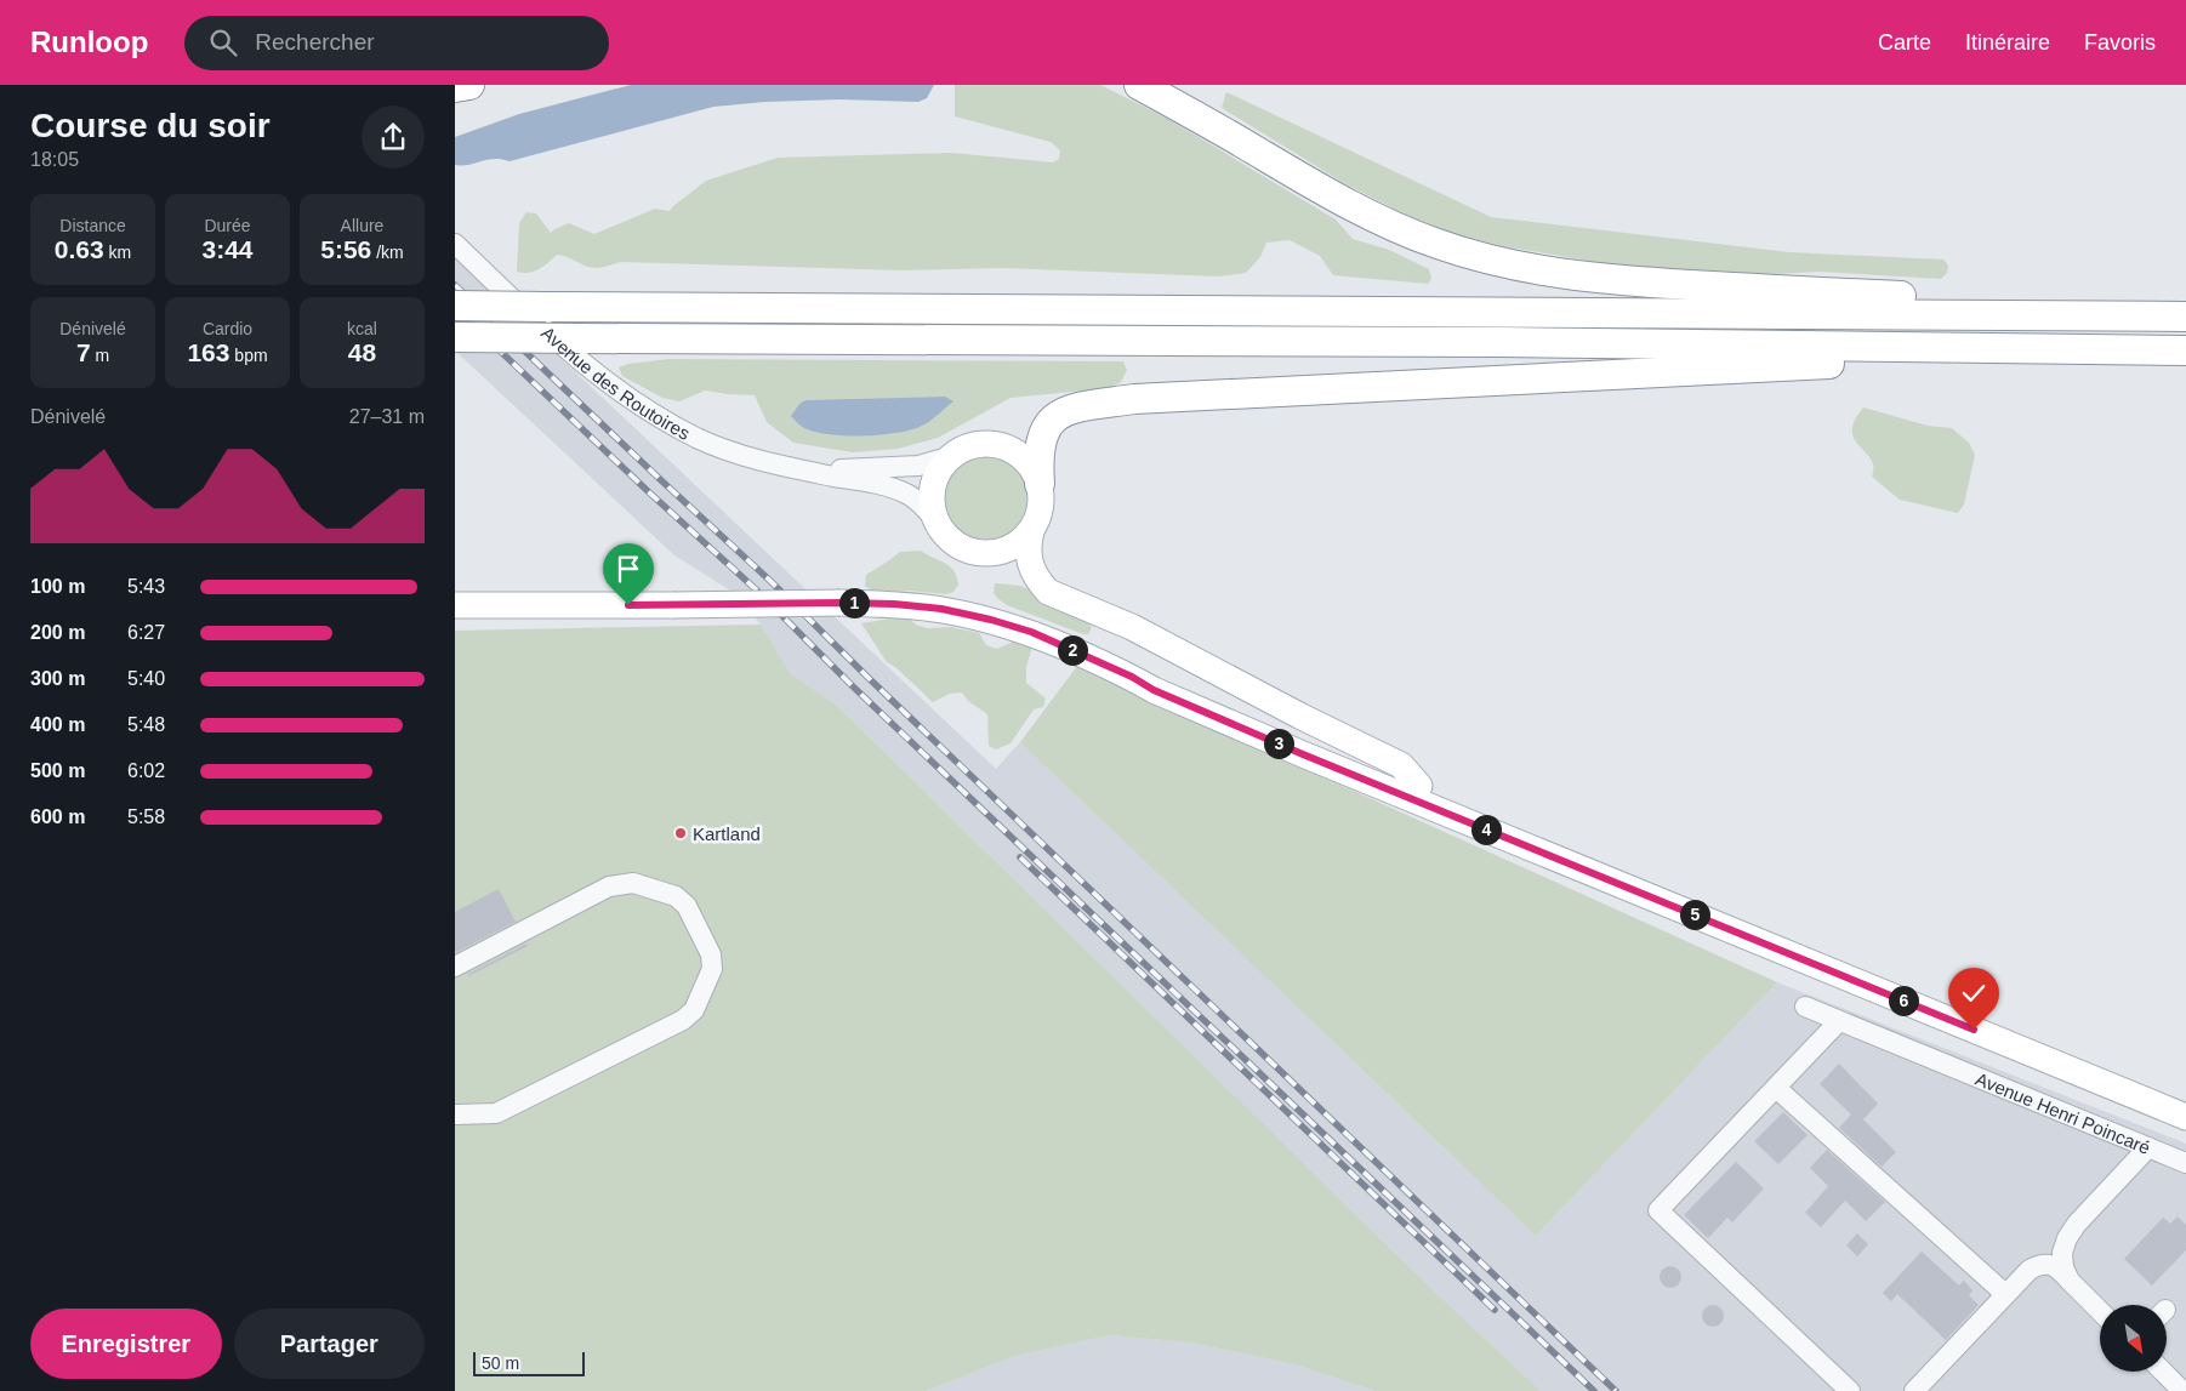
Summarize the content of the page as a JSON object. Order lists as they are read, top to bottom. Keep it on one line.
{"streets":{"street":["Avenue des Routoires","Avenue Henri Poincaré"]},"places":["Kartland"],"scale_bar":"50 m","north":"bottom right","page":{"header":"Runloop","search":"Rechercher","nav":["Carte","Itinéraire","Favoris"],"heading":["Course du soir","18:05"],"stats":[["Distance","0.63 km"],["Durée","3:44"],["Allure","5:56 /km"],["Dénivelé","7 m"],["Cardio","163 bpm"],["kcal","48"]],"chart":["Dénivelé","27–31 m"],"list":[{"name":"100 m","note":"5:43"},{"name":"200 m","note":"6:27"},{"name":"300 m","note":"5:40"},{"name":"400 m","note":"5:48"},{"name":"500 m","note":"6:02"},{"name":"600 m","note":"5:58"}],"pins":["1","2","3","4","5","6"],"buttons":["Enregistrer","Partager"],"scale":"50 m"}}
